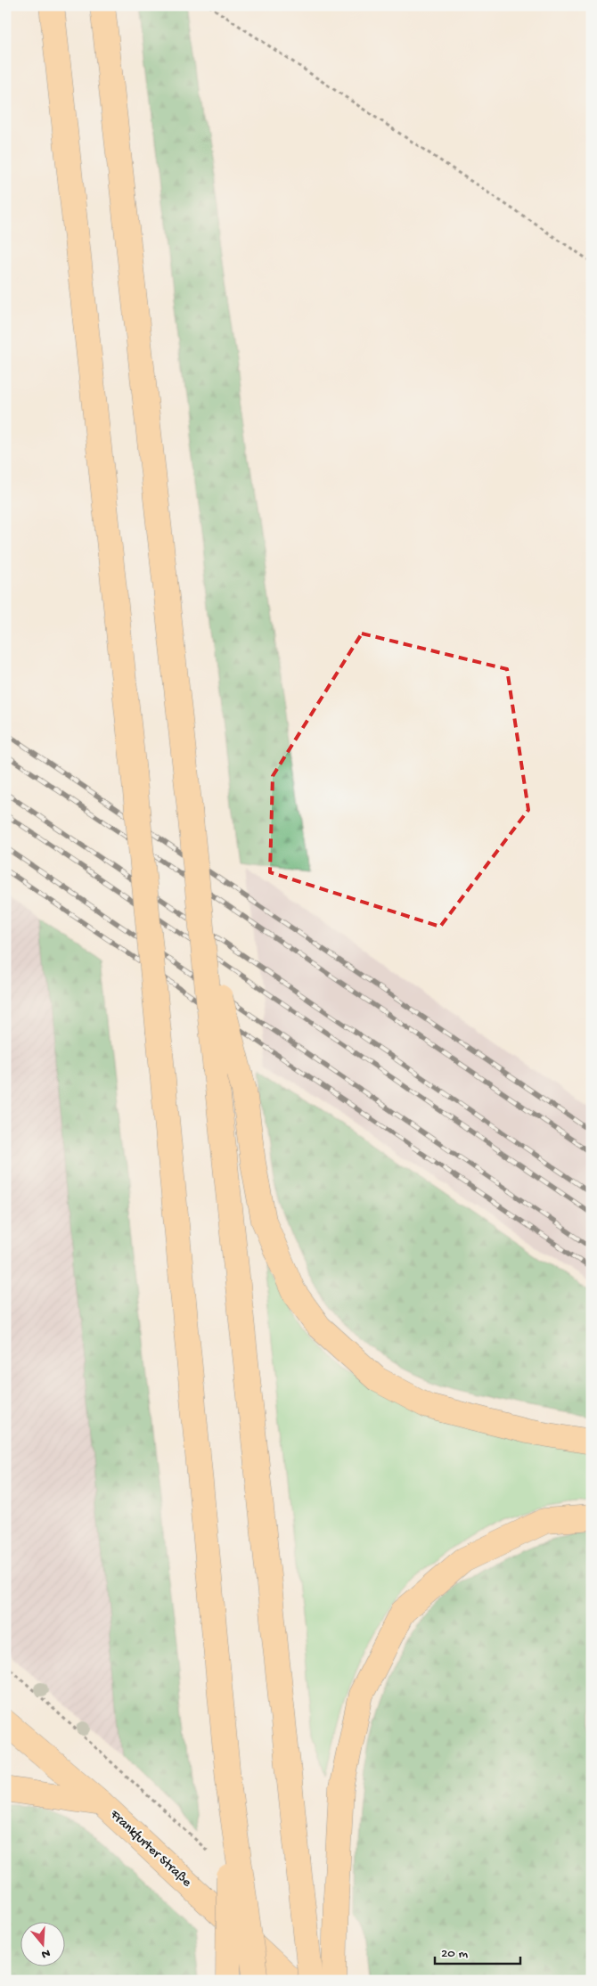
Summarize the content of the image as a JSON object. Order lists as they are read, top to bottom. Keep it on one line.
{"streets":{"main road":["Frankfurter Straße"]},"scale_bar":"20 m","north":"bottom"}
